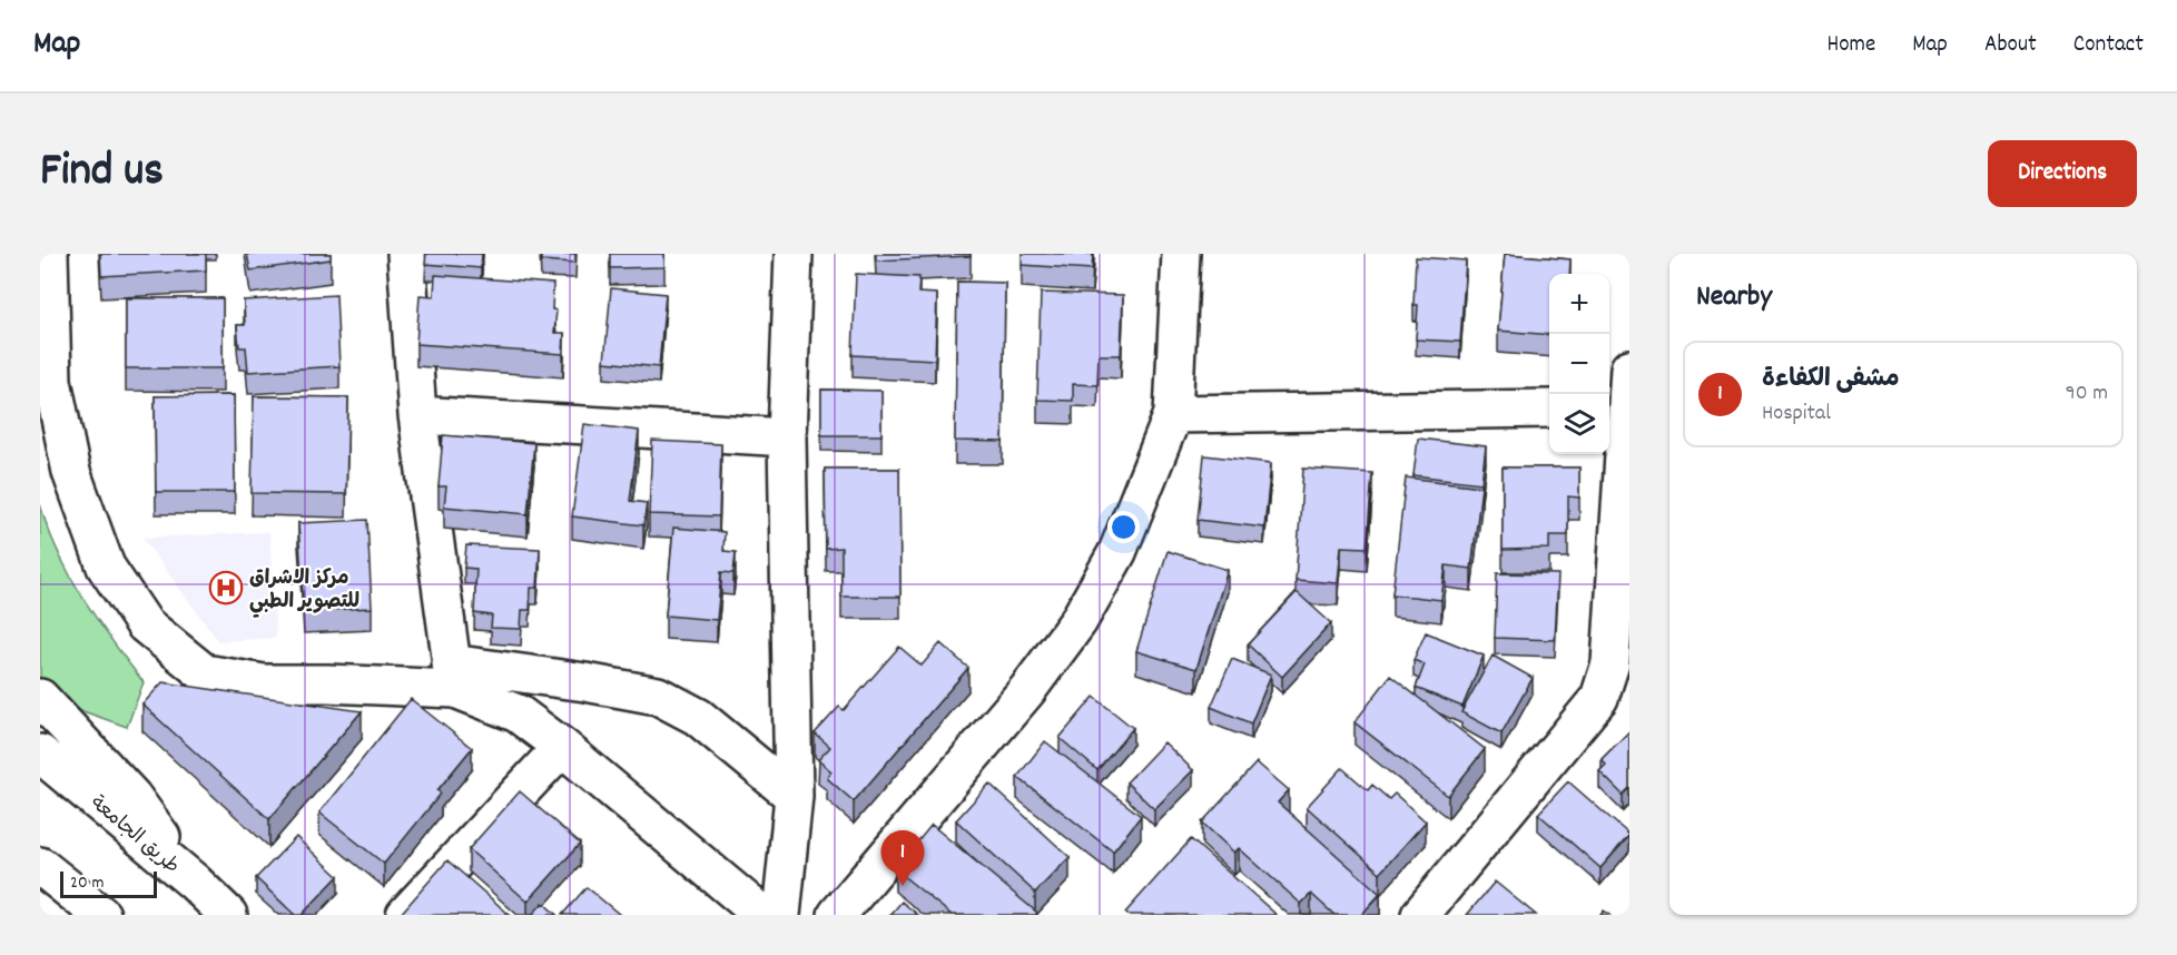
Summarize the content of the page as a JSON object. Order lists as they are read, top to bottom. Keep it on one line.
{"streets":{"main road":["طريق الجامعة"]},"places":{"hospital":["مركز الاشراق للتصوير الطبي"]},"scale_bar":"20 m","page":{"header":"Map","nav":["Home","Map","About","Contact"],"title":"Find us","buttons":"Directions","heading":"Nearby","map_buttons":["+","−"],"list":[{"mark":"1","name":"مشفى الكفاءة","note":"Hospital","value":"90 m"}],"pins":"1","scale":"20 m"}}
